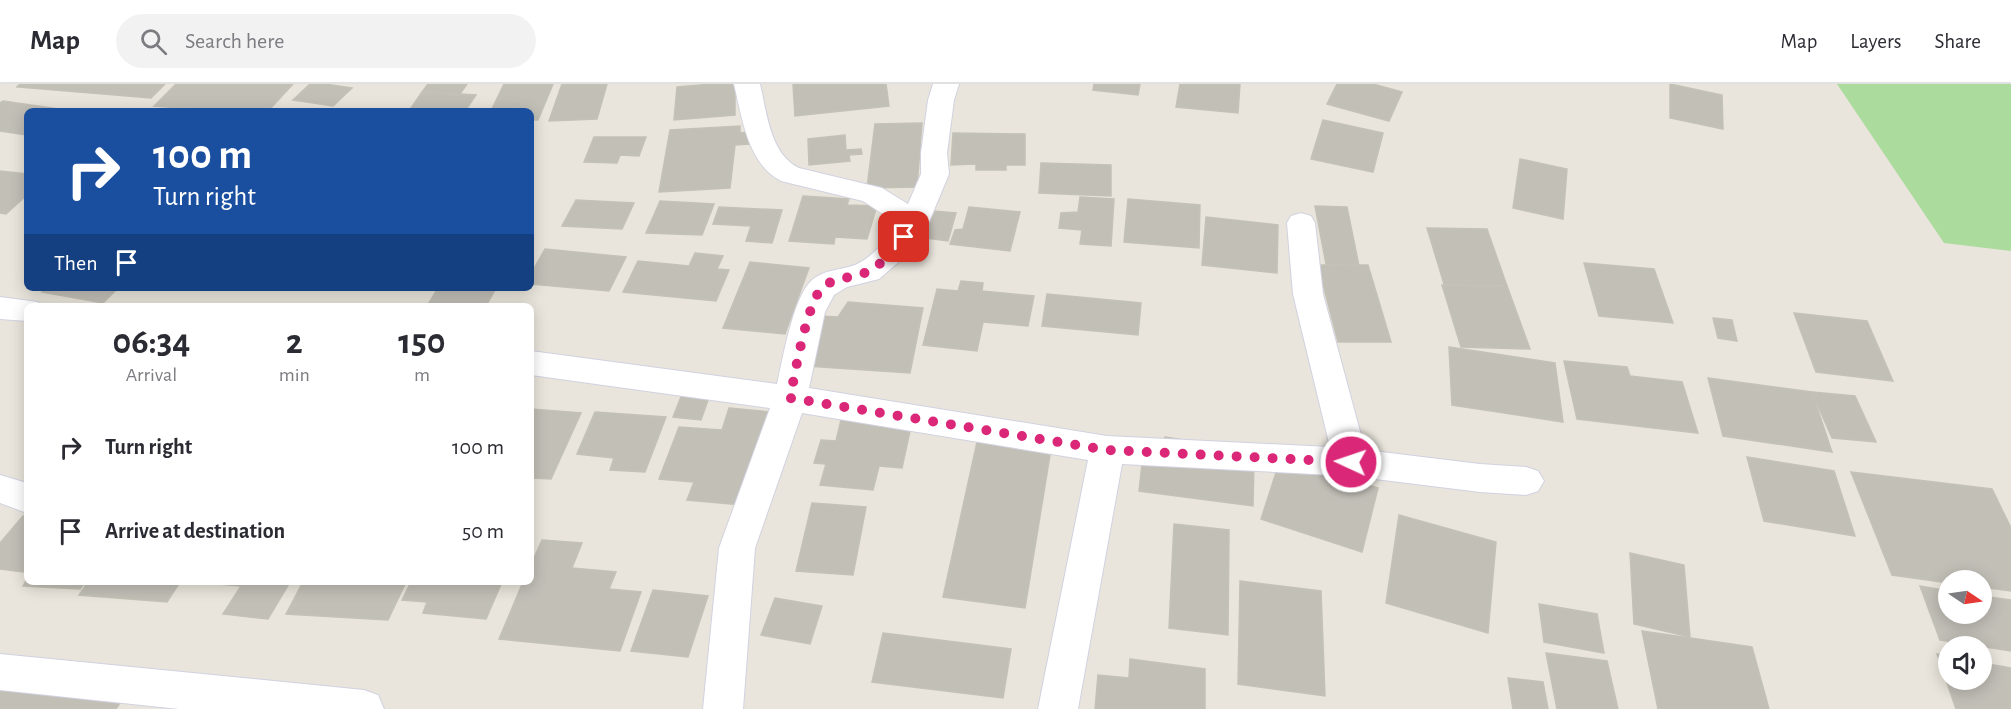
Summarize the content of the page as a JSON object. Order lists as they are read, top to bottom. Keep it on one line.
{"north":"right","page":{"header":"Map","search":"Search here","nav":["Map","Layers","Share"],"turn":["100 m","Turn right"],"then":"Then","eta":["06:34","Arrival","2","min","150","m"],"list":[{"name":"Turn right","value":"100 m"},{"name":"Arrive at destination","value":"50 m"}]}}
